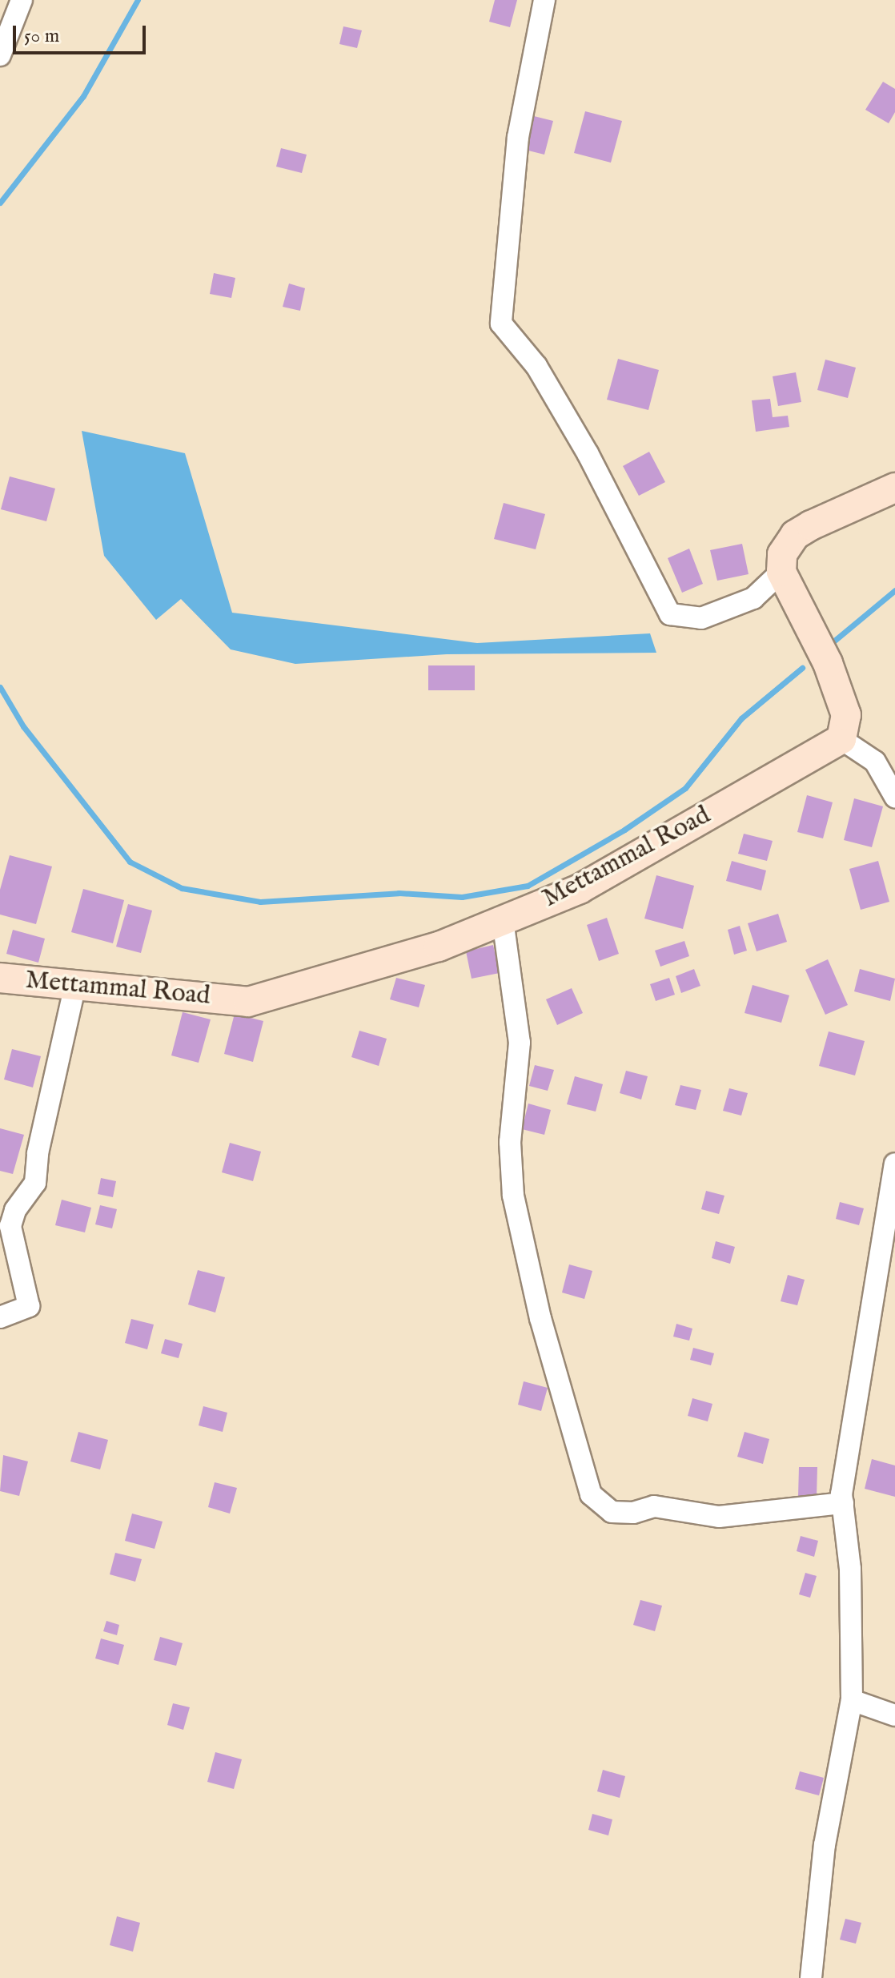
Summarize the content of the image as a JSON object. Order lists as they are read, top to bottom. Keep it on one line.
{"streets":{"main road":["Mettammal Road"]},"scale_bar":"50 m"}
